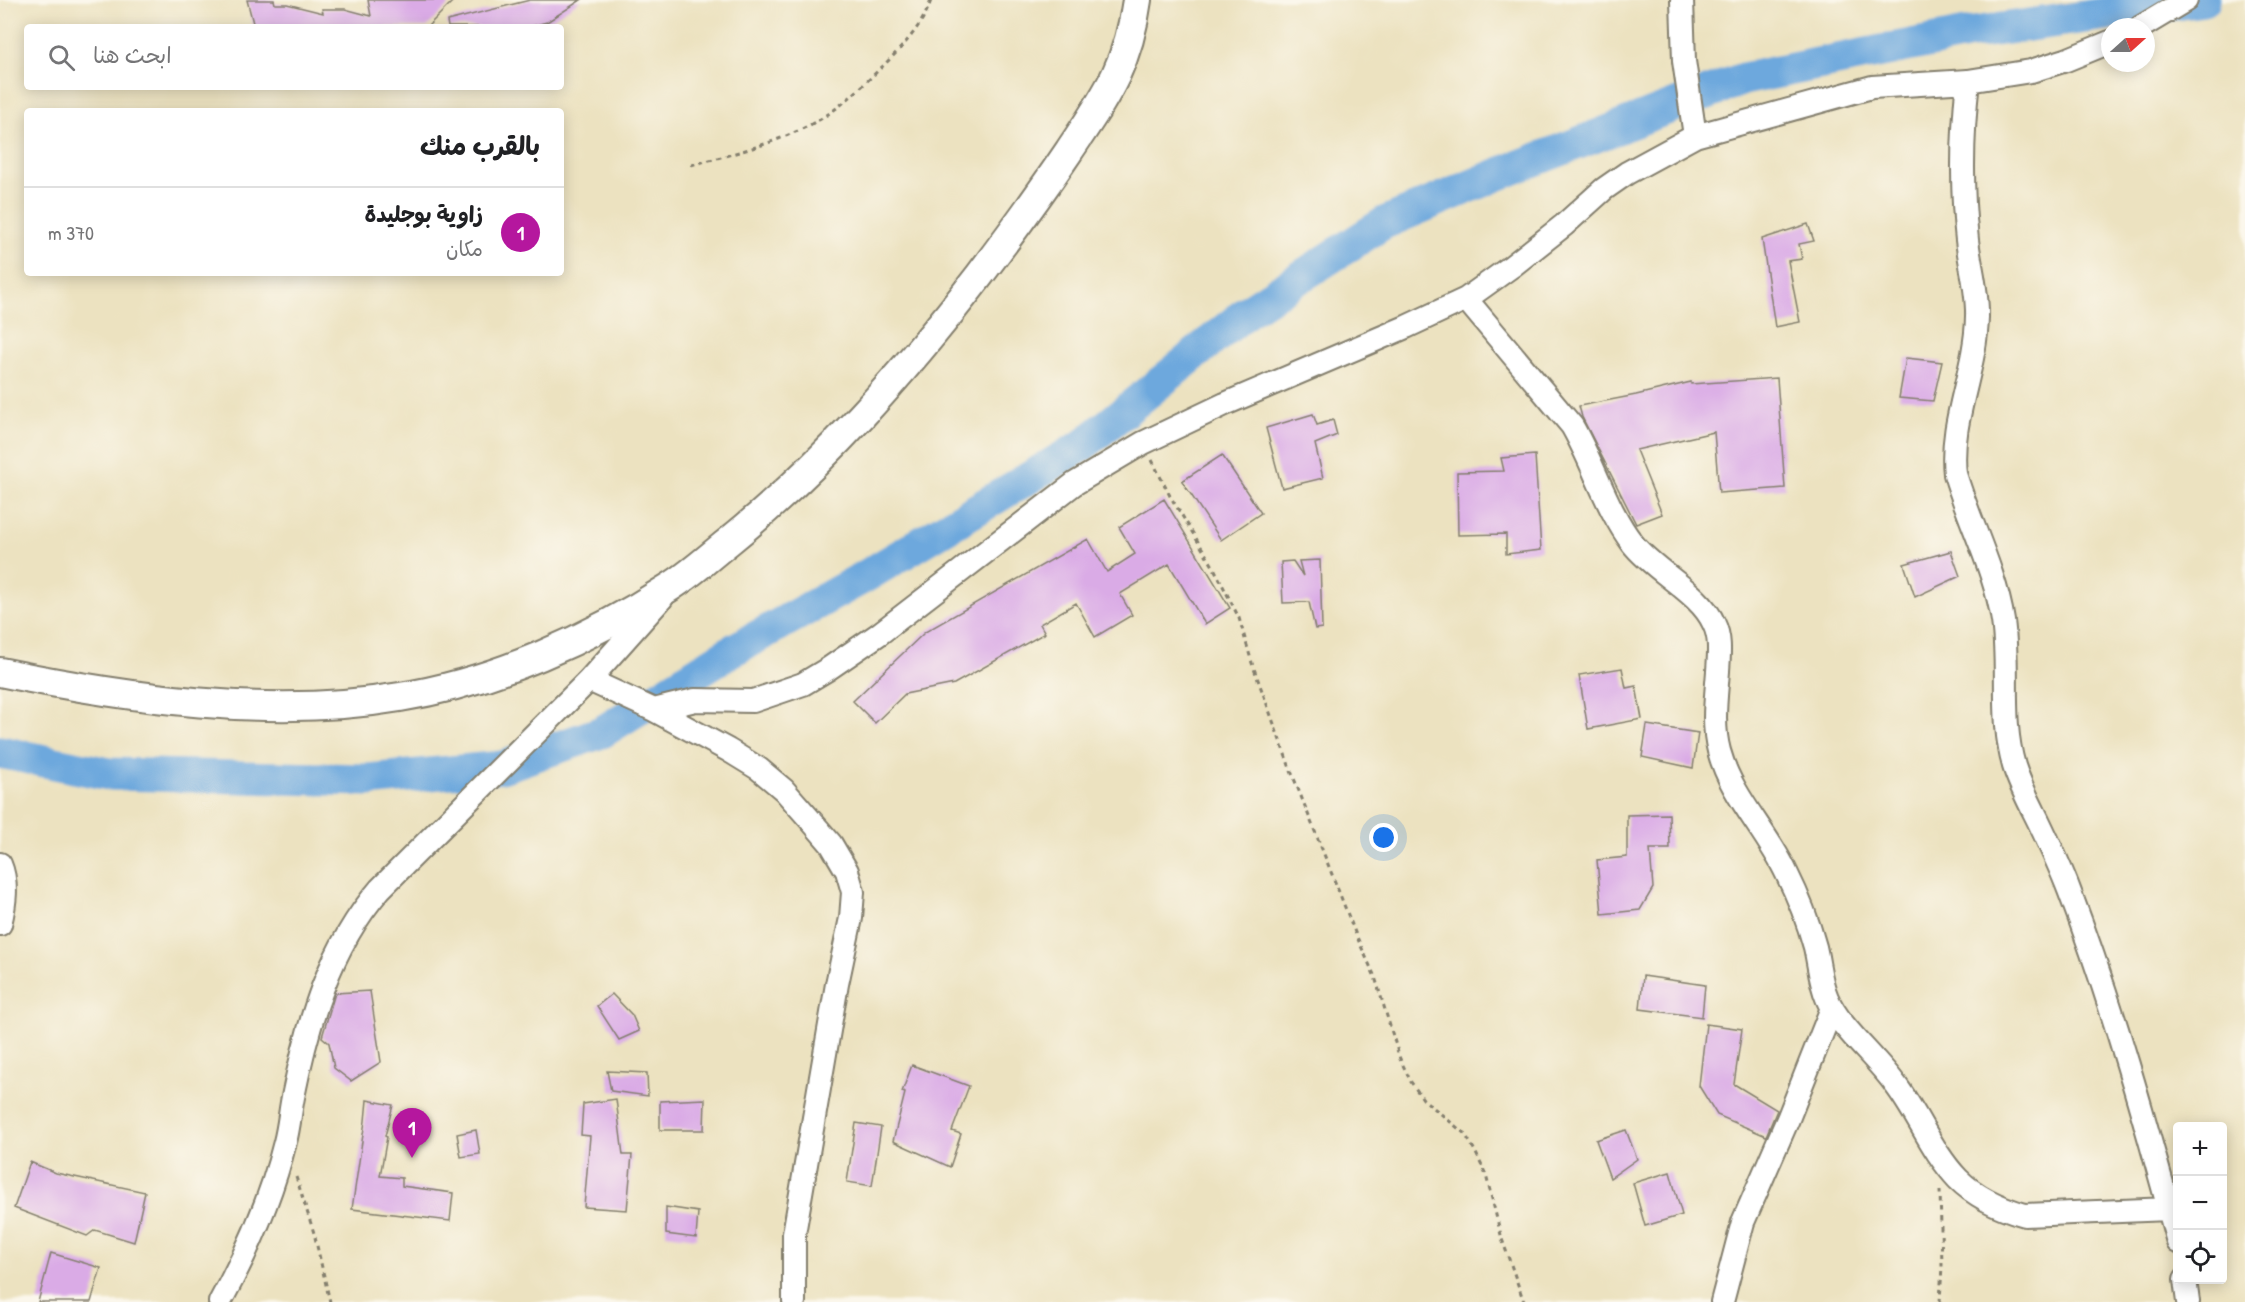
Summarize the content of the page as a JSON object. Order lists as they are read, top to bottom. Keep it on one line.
{"north":"right","page":{"search":"ابحث هنا","heading":"بالقرب منك","list":[{"mark":"1","name":"زاوية بوجليدة","note":"مكان","value":"370 m"}],"pins":"1","map_buttons":["+","−"]}}
